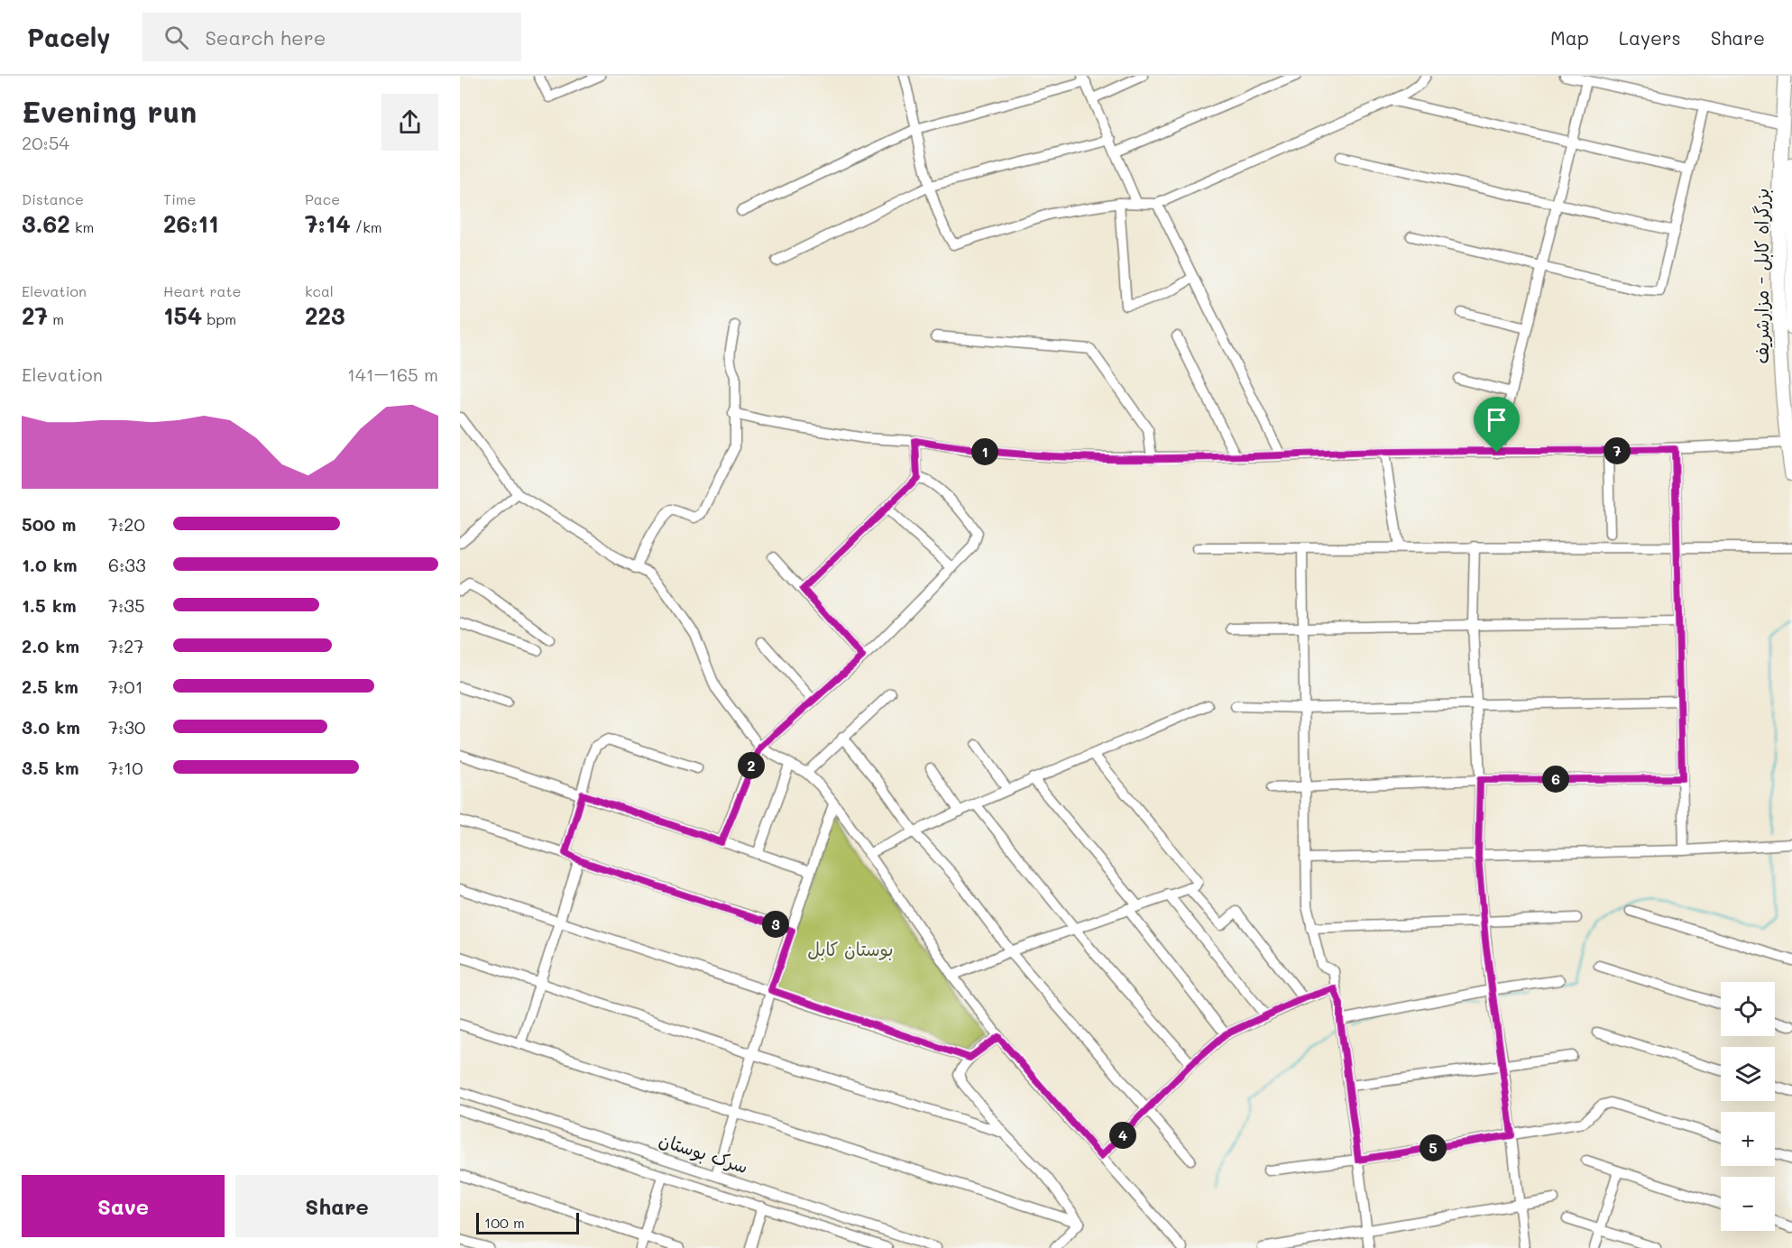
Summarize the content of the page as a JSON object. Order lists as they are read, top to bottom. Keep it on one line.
{"streets":{"highway":["بزرگراه کابل - مزارشریف"],"street":["سرک بوستان"]},"parks":["بوستان کابل"],"scale_bar":"100 m","page":{"header":"Pacely","search":"Search here","nav":["Map","Layers","Share"],"heading":["Evening run","20:54"],"stats":[["Distance","3.62 km"],["Time","26:11"],["Pace","7:14 /km"],["Elevation","27 m"],["Heart rate","154 bpm"],["kcal","223"]],"chart":["Elevation","141–165 m"],"pins":["7","1","2","6","3","4","5"],"list":[{"name":"500 m","note":"7:20"},{"name":"1.0 km","note":"6:33"},{"name":"1.5 km","note":"7:35"},{"name":"2.0 km","note":"7:27"},{"name":"2.5 km","note":"7:01"},{"name":"3.0 km","note":"7:30"},{"name":"3.5 km","note":"7:10"}],"map_buttons":["+","−"],"buttons":["Save","Share"],"scale":"100 m"}}
